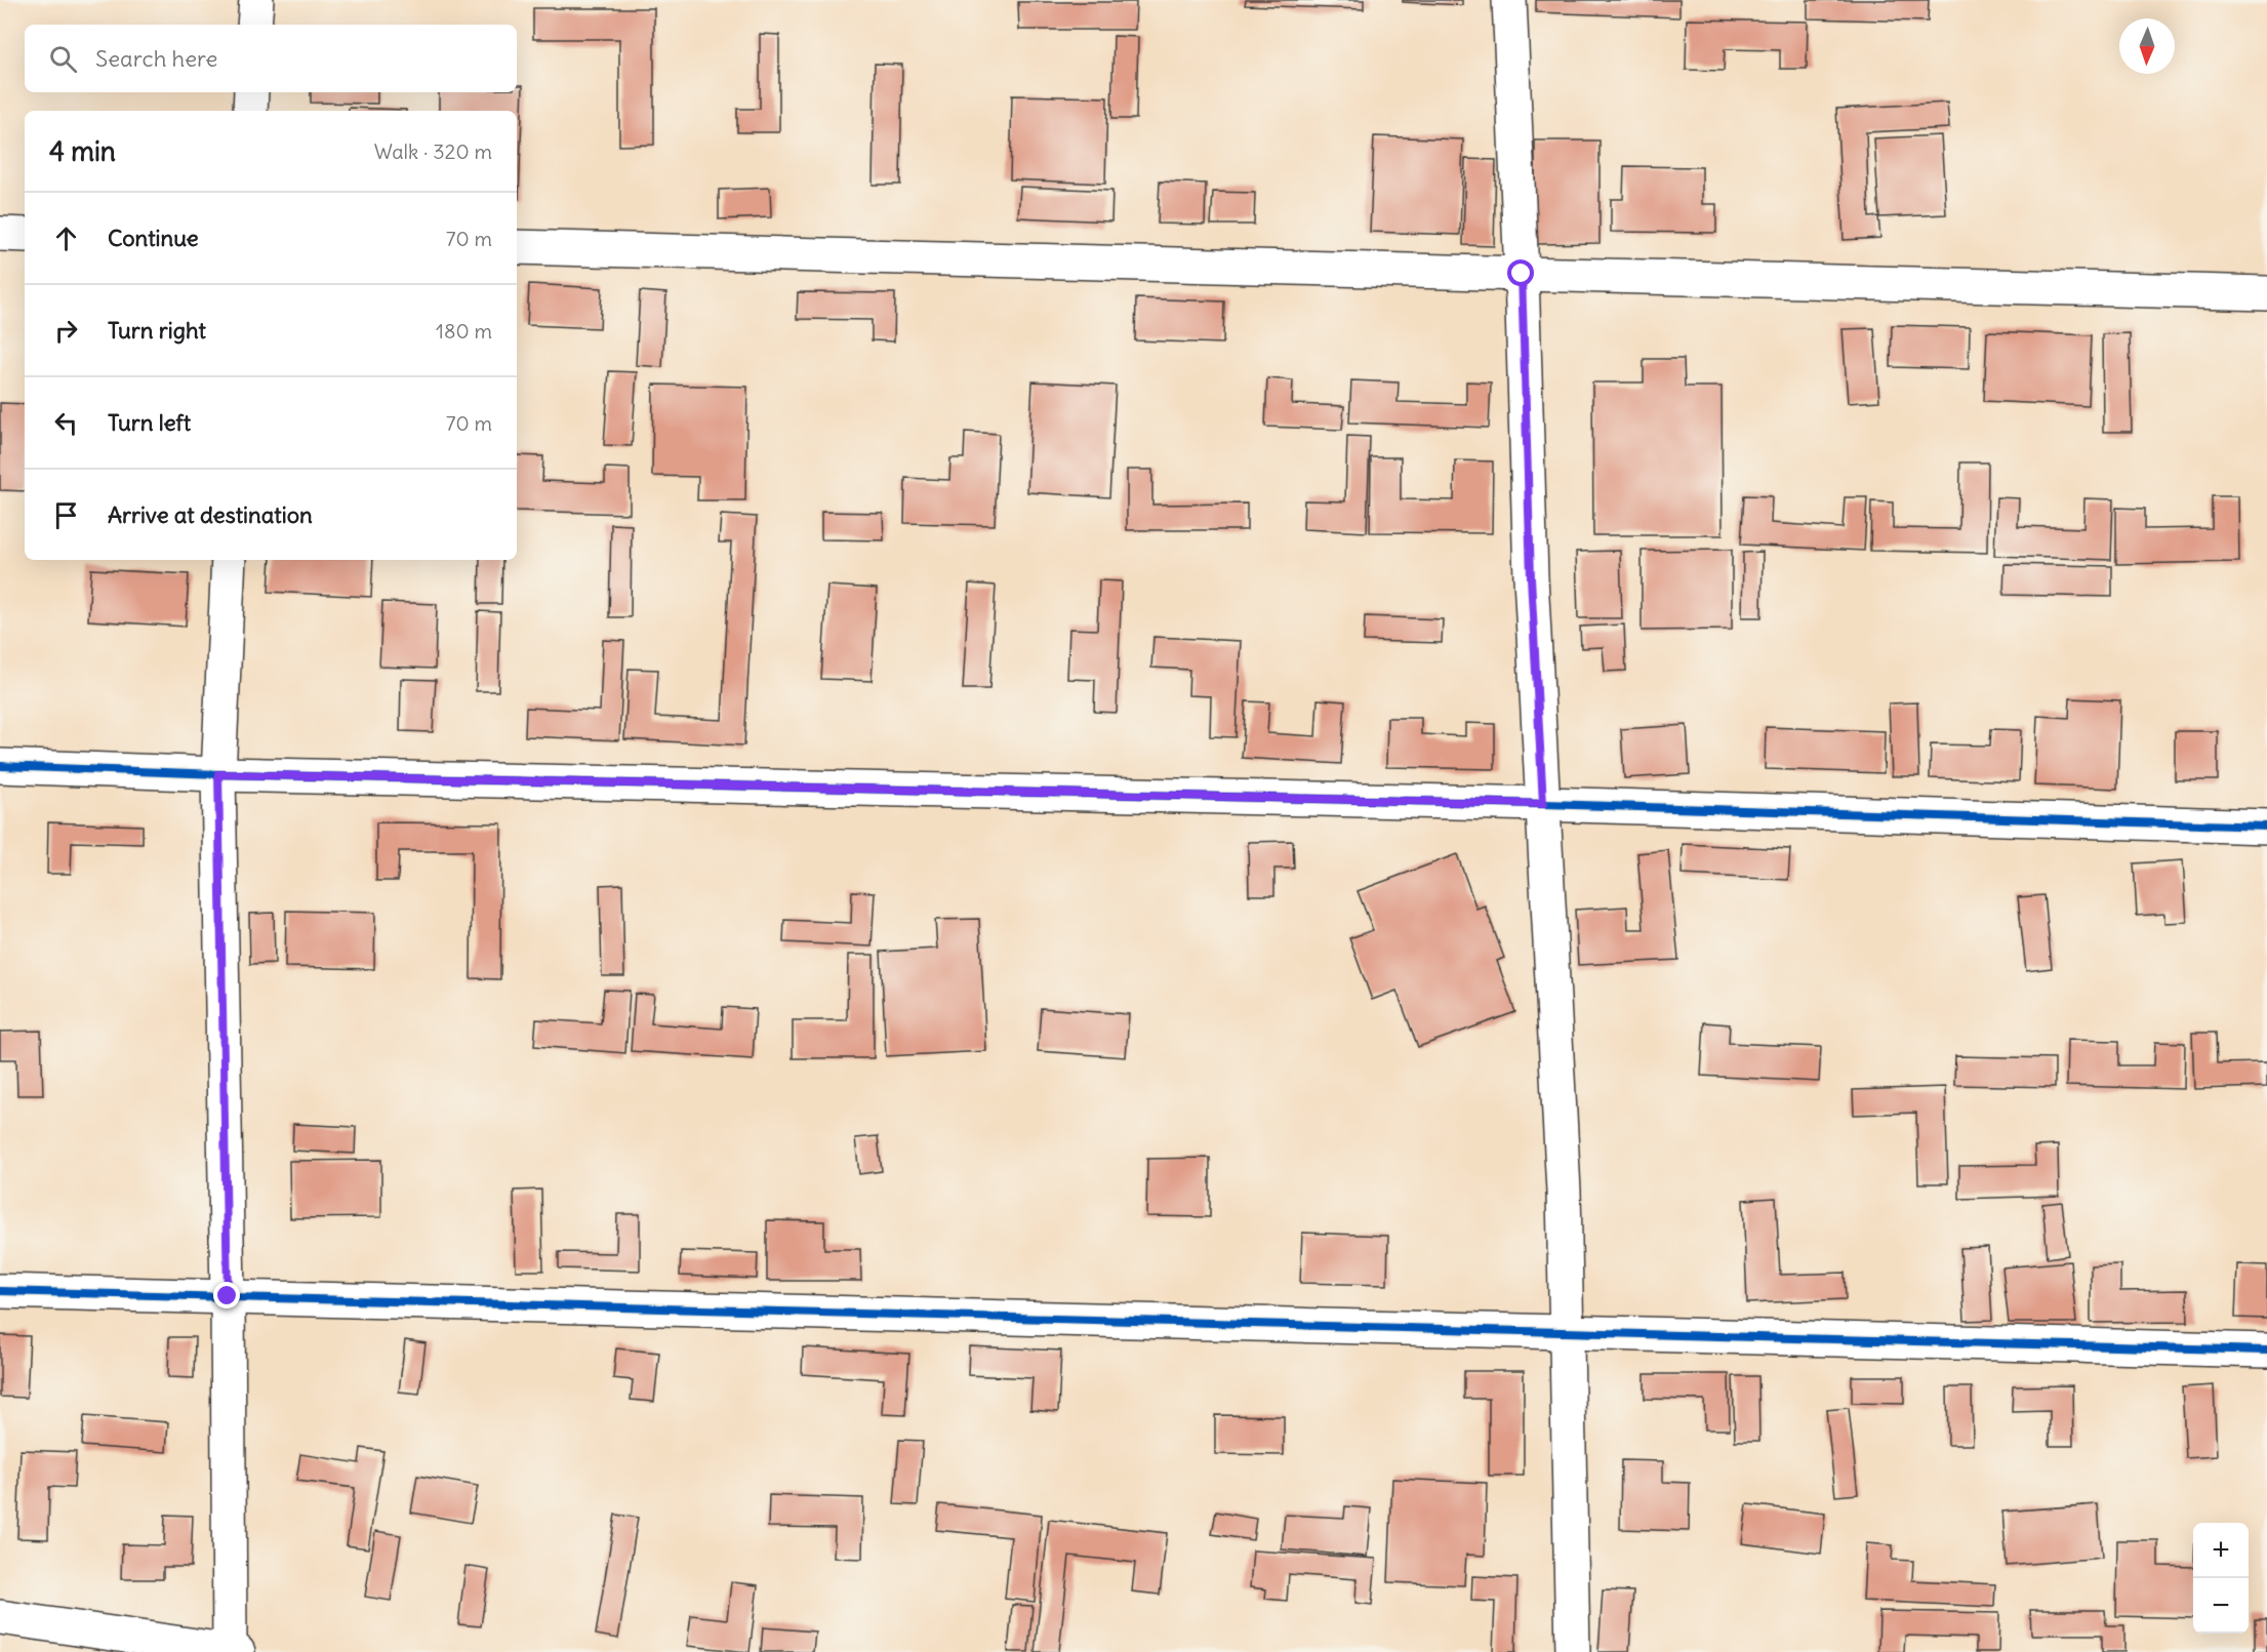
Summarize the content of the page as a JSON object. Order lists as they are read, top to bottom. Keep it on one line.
{"north":"bottom","page":{"search":"Search here","heading":["4 min","Walk · 320 m"],"list":[["Continue","70 m"],["Turn right","180 m"],["Turn left","70 m"],"Arrive at destination"],"map_buttons":["+","−"]}}
